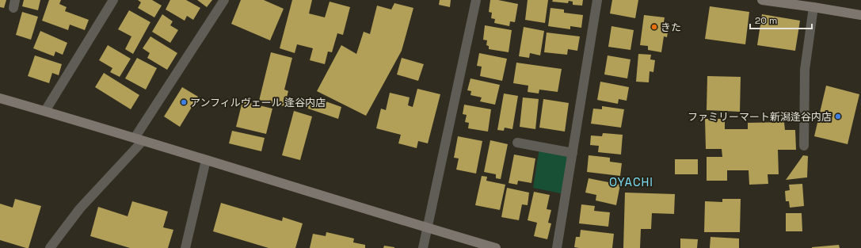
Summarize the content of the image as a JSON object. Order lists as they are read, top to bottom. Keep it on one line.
{"districts":["OYACHI"],"places":["きた","アンフィルヴェール 逢谷内店","ファミリーマート新潟逢谷内店"],"scale_bar":"20 m"}
